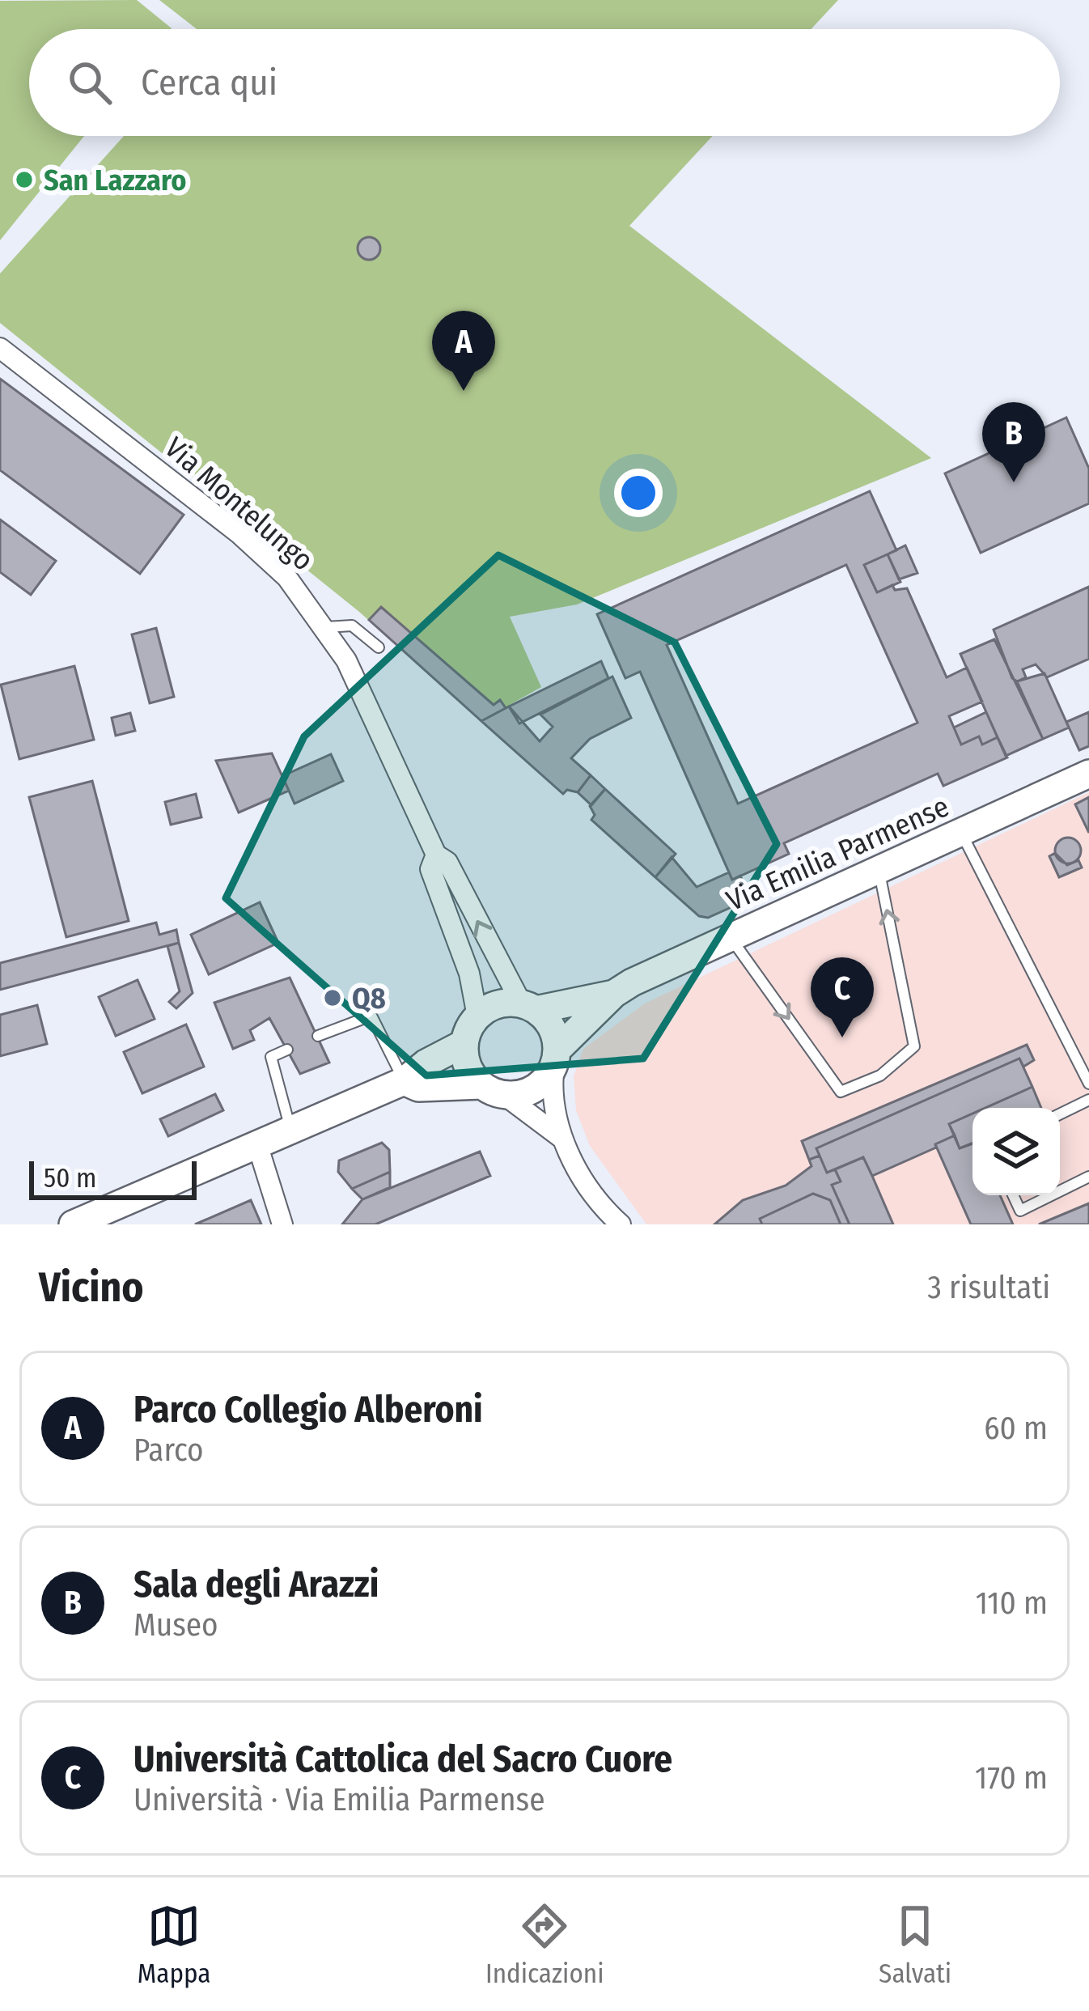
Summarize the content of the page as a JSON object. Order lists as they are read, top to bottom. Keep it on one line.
{"streets":{"main road":["Via Emilia Parmense"],"street":["Via Montelungo"]},"crossings":[["Via Montelungo","Via Emilia Parmense"]],"places":["San Lazzaro","Q8"],"scale_bar":"50 m","page":{"search":"Cerca qui","pins":["A","B","C"],"scale":"50 m","heading":["Vicino","3 risultati"],"list":[{"mark":"A","name":"Parco Collegio Alberoni","note":"Parco","value":"60 m"},{"mark":"B","name":"Sala degli Arazzi","note":"Museo","value":"110 m"},{"mark":"C","name":"Università Cattolica del Sacro Cuore","note":"Università · Via Emilia Parmense","value":"170 m"}],"nav":["Mappa","Indicazioni","Salvati"]}}
